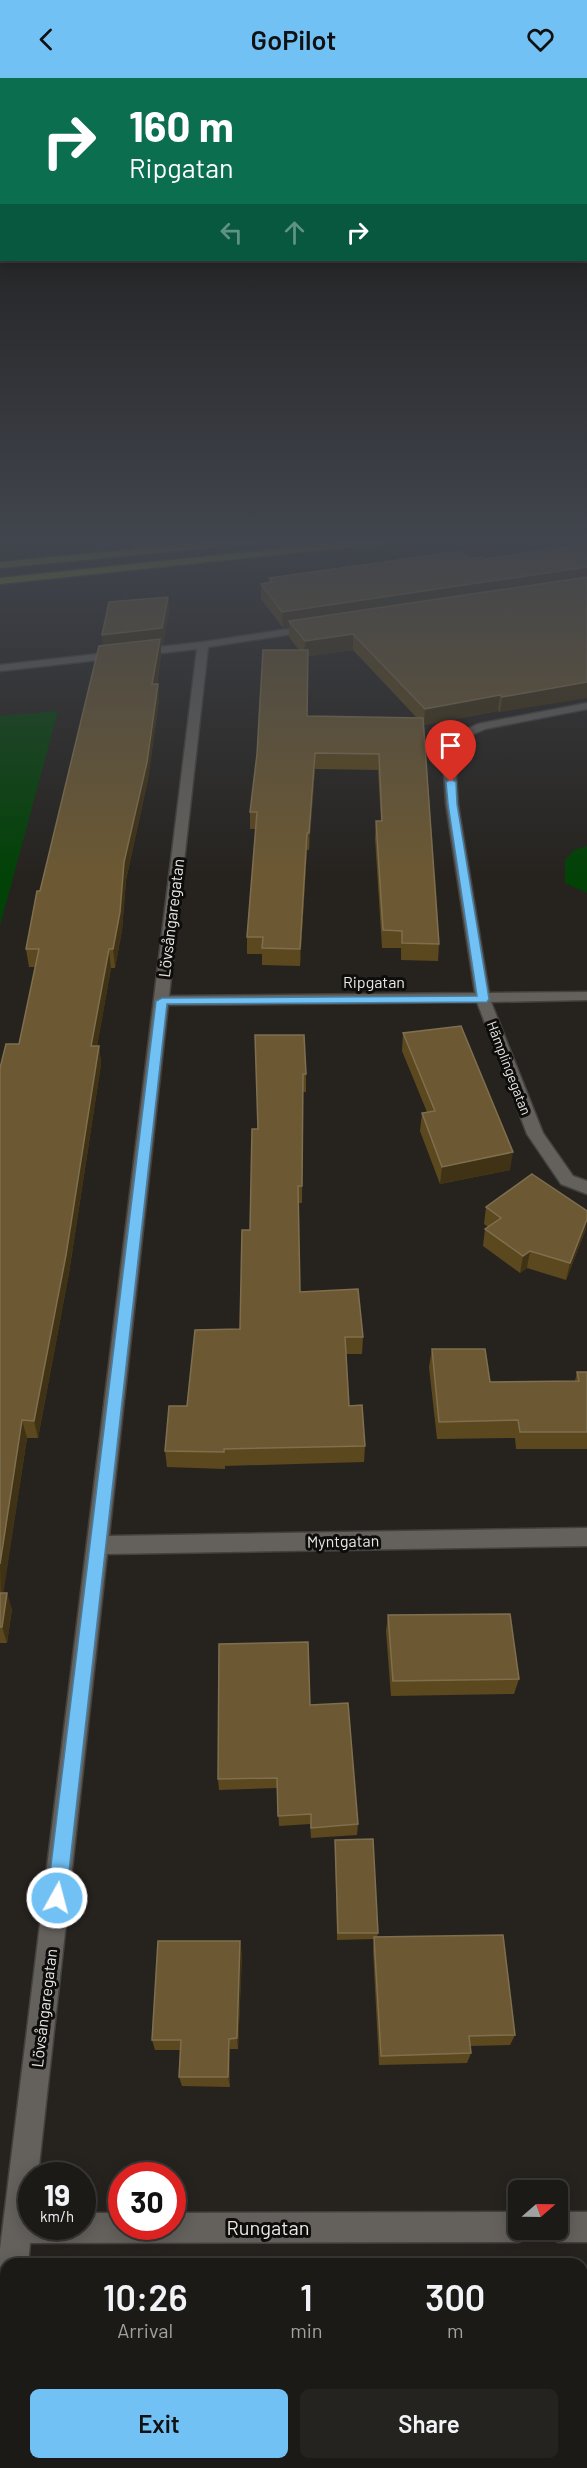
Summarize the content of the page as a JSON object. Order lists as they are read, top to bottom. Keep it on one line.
{"streets":{"street":["Lövsångaregatan","Ripgatan","Hämplingegatan","Myntgatan","Rungatan"]},"crossings":[["Lövsångaregatan","Ripgatan"],["Lövsångaregatan","Myntgatan"],["Ripgatan","Hämplingegatan"]],"north":"right","page":{"header":"GoPilot","turn":["160 m","Ripgatan"],"speed":"19 km/h","limit":"30","eta":["10:26","Arrival","1","min","300","m"],"buttons":["Exit","Share"]}}
